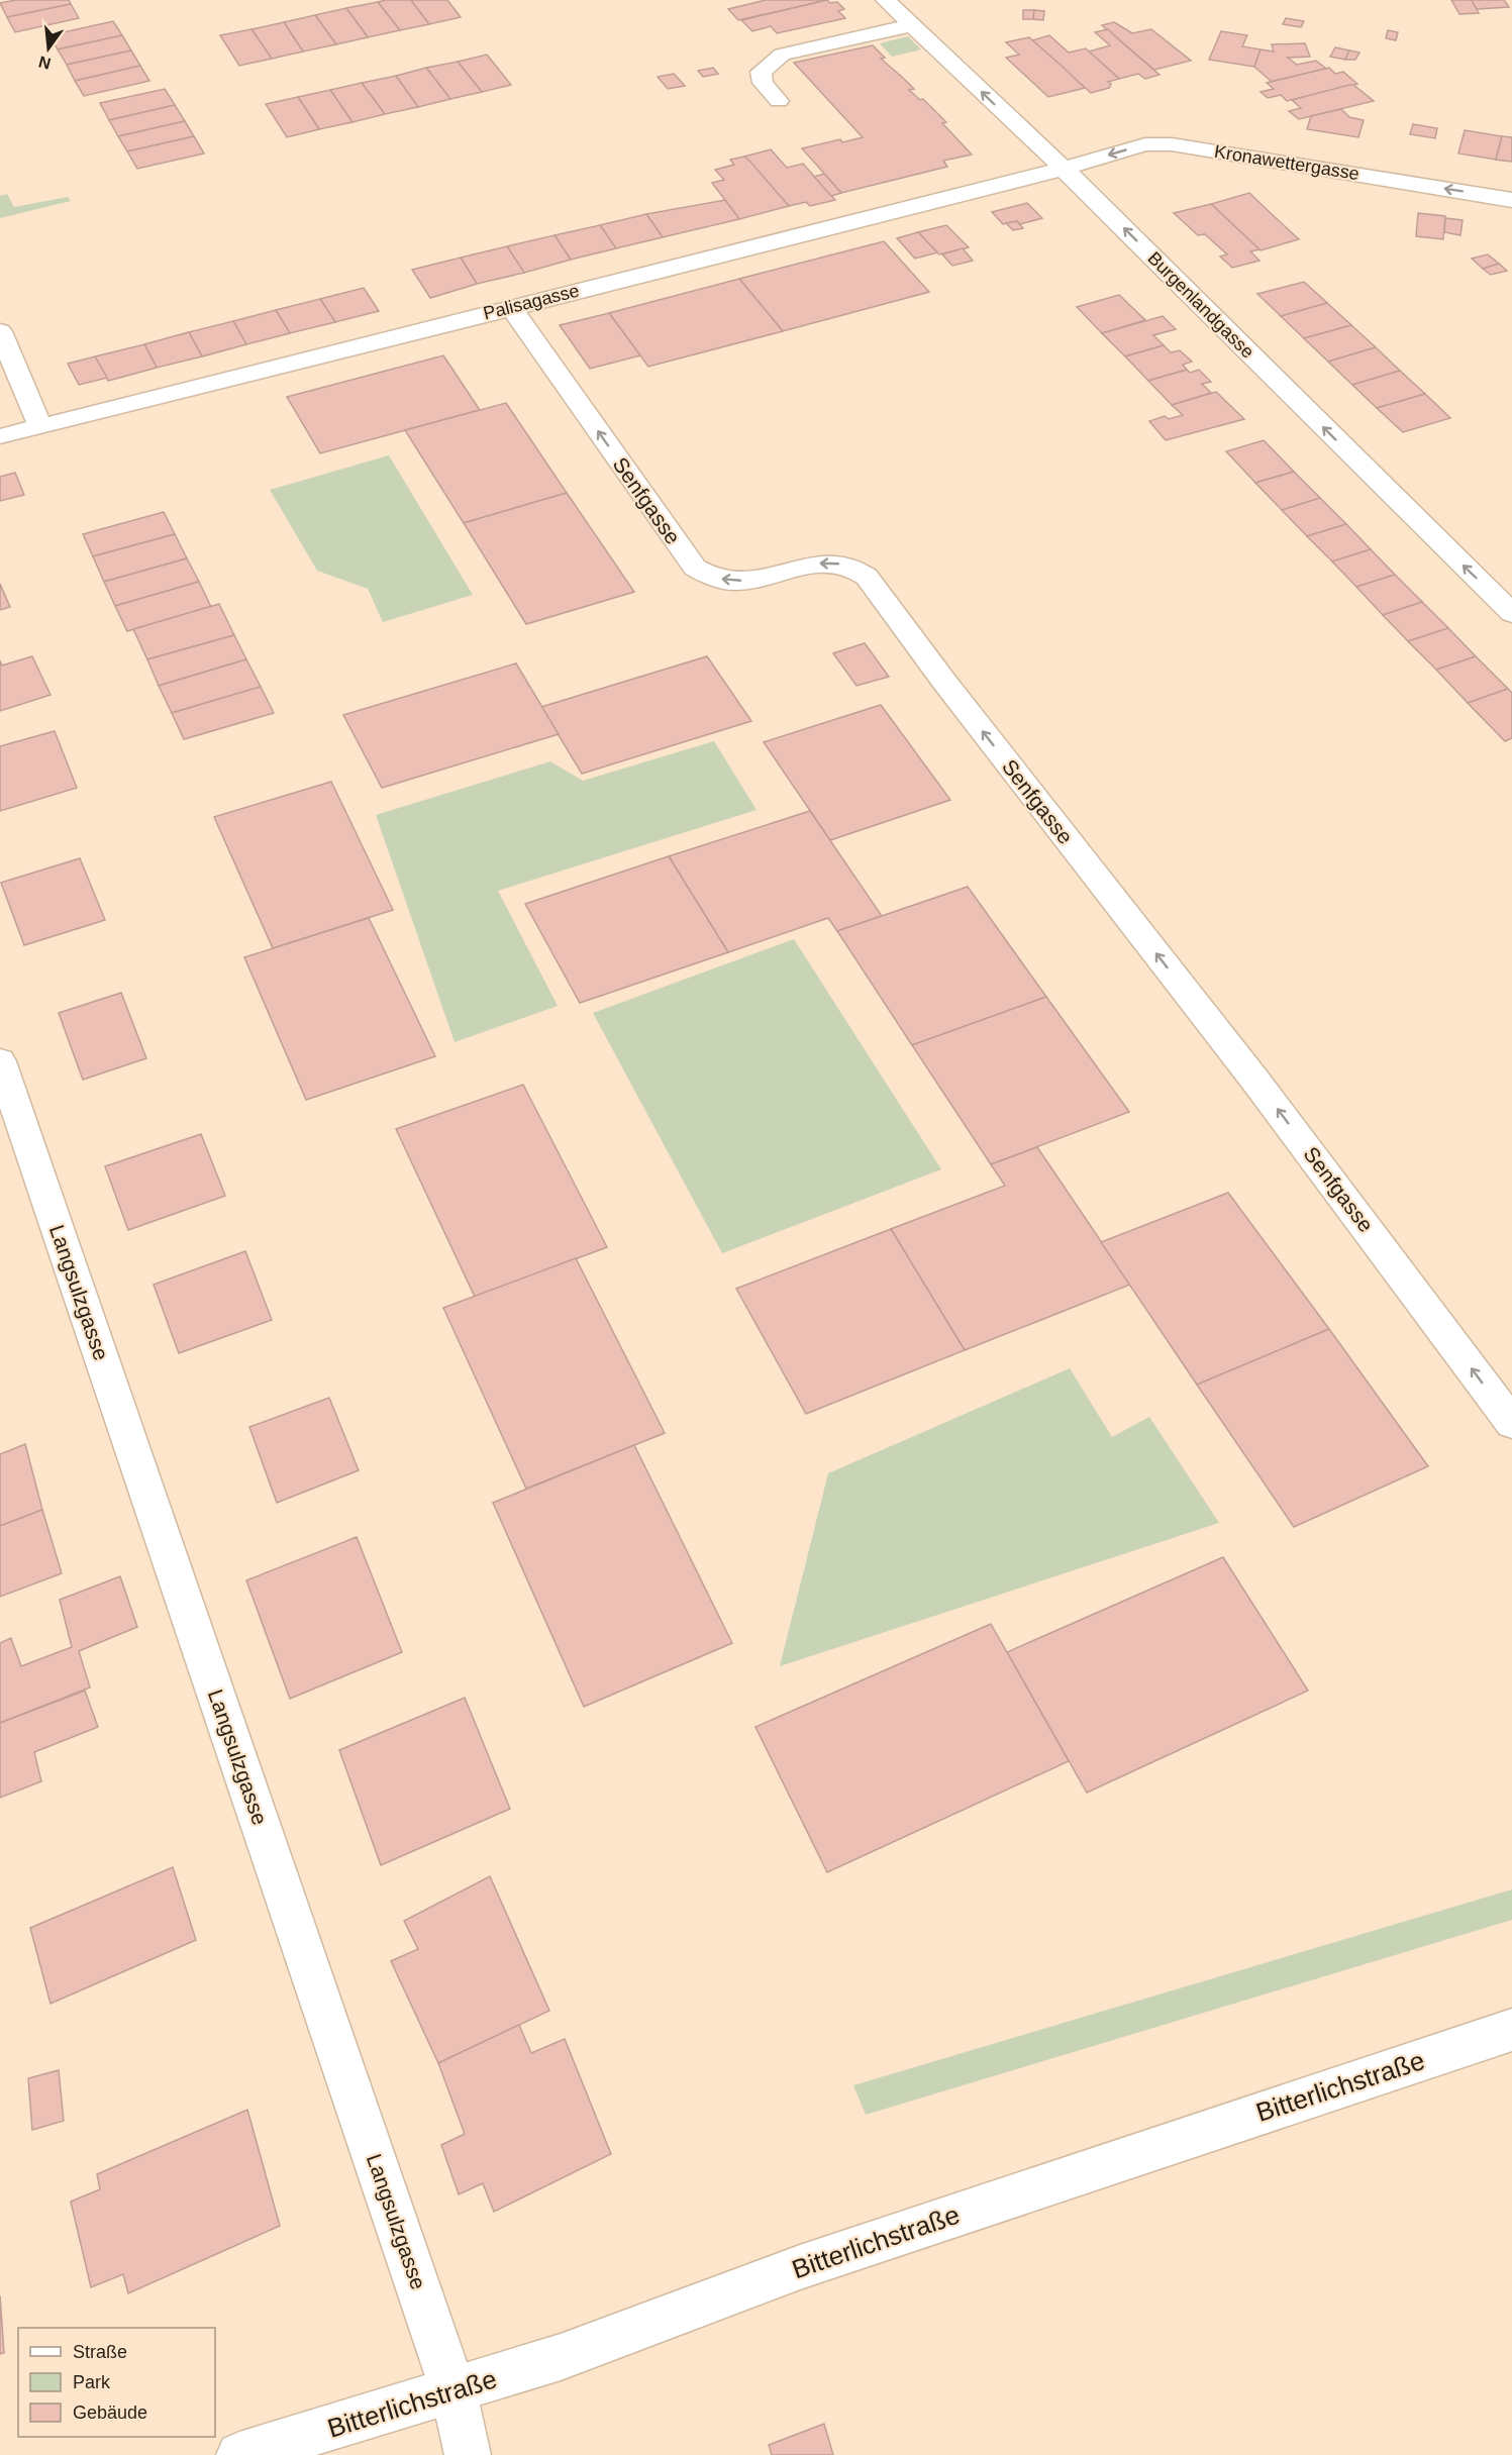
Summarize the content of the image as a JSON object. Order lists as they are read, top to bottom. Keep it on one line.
{"streets":{"street":["Kronawettergasse","Palisagasse","Burgenlandgasse","Senfgasse","Langsulzgasse","Bitterlichstraße"]},"crossings":[["Kronawettergasse","Palisagasse"],["Kronawettergasse","Burgenlandgasse"],["Palisagasse","Burgenlandgasse"],["Palisagasse","Senfgasse"],["Langsulzgasse","Bitterlichstraße"]],"one_way":["Kronawettergasse","Burgenlandgasse","Senfgasse"],"legend":["Straße","Park","Gebäude"],"north":"bottom"}
